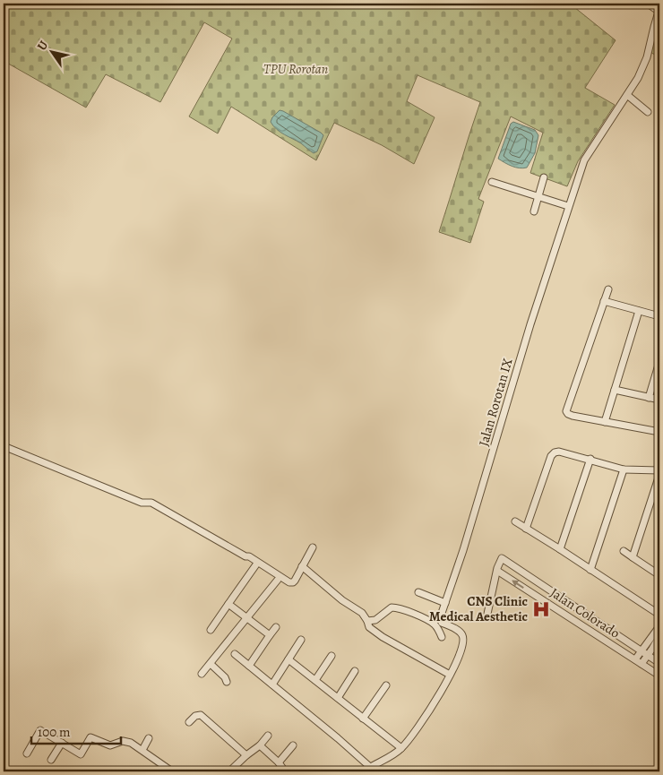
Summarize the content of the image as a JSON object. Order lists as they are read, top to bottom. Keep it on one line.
{"streets":{"street":["Jalan Rorotan IX","Jalan Colorado"]},"parks":["TPU Rorotan"],"places":{"hospital":["CNS Clinic Medical Aesthetic"]},"scale_bar":"100 m","north":"top left"}
